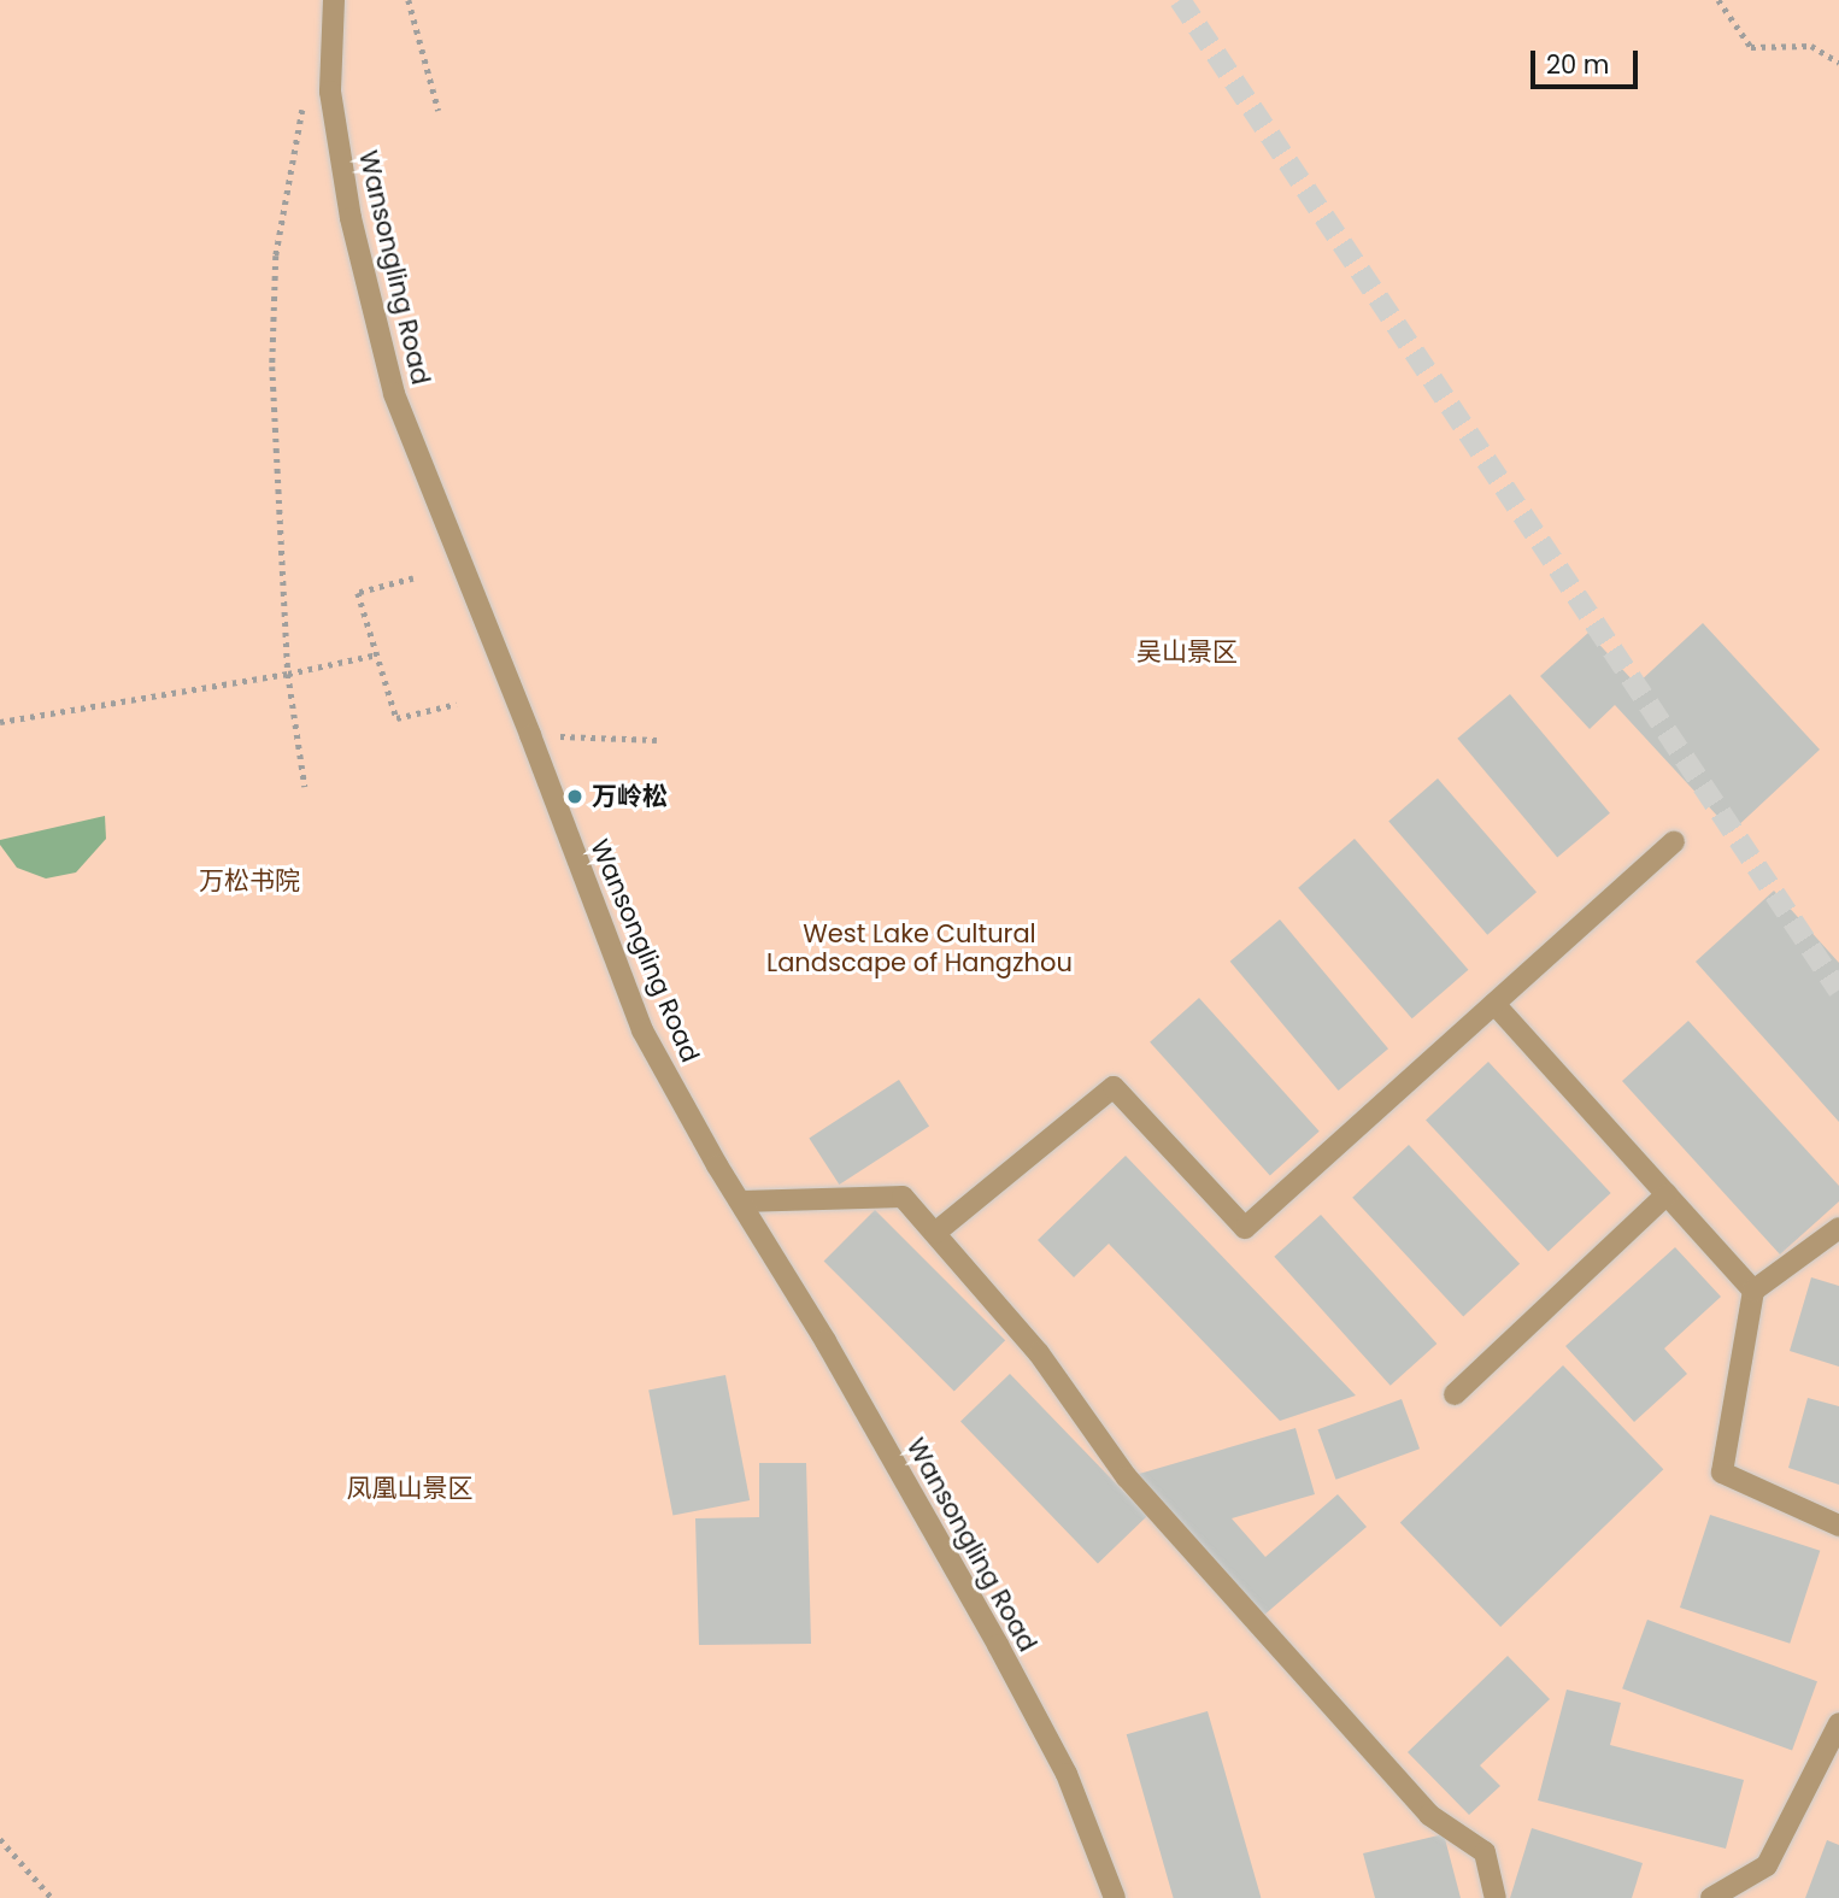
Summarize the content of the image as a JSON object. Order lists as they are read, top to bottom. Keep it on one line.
{"streets":{"street":["Wansongling Road"]},"parks":["吴山景区","万松书院","West Lake Cultural Landscape of Hangzhou","凤凰山景区"],"places":["万岭松"],"scale_bar":"20 m"}
